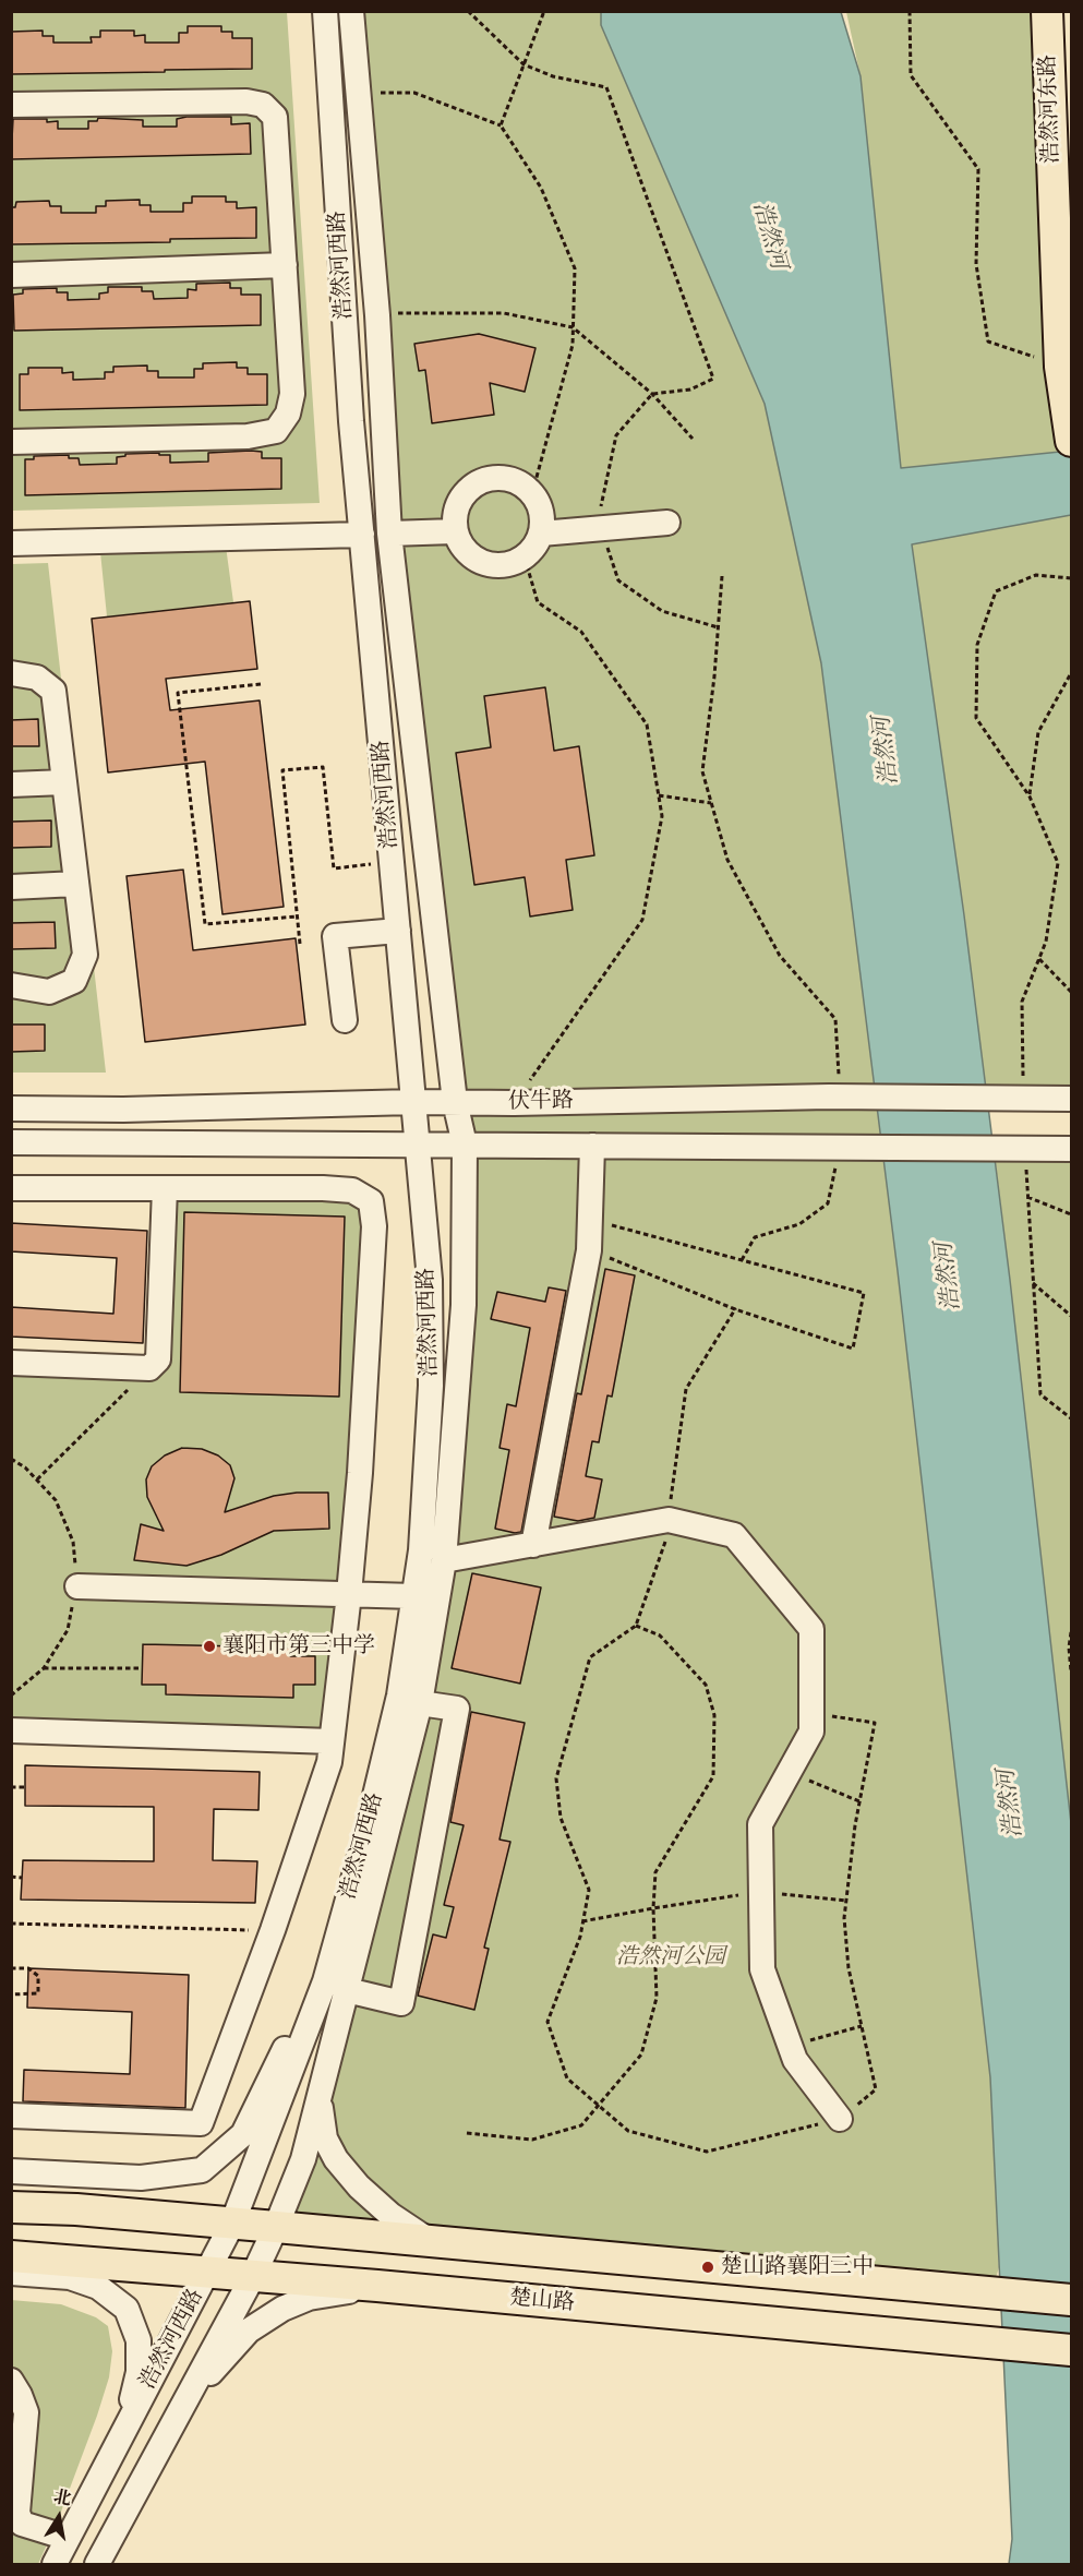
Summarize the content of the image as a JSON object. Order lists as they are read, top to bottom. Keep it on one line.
{"streets":{"main road":["浩然河东路","楚山路"],"street":["浩然河西路","伏牛路"]},"crossings":[["浩然河西路","伏牛路"],["浩然河西路","楚山路"]],"water":["浩然河"],"parks":["浩然河公园"],"places":["襄阳市第三中学","楚山路襄阳三中"],"north":"top"}
